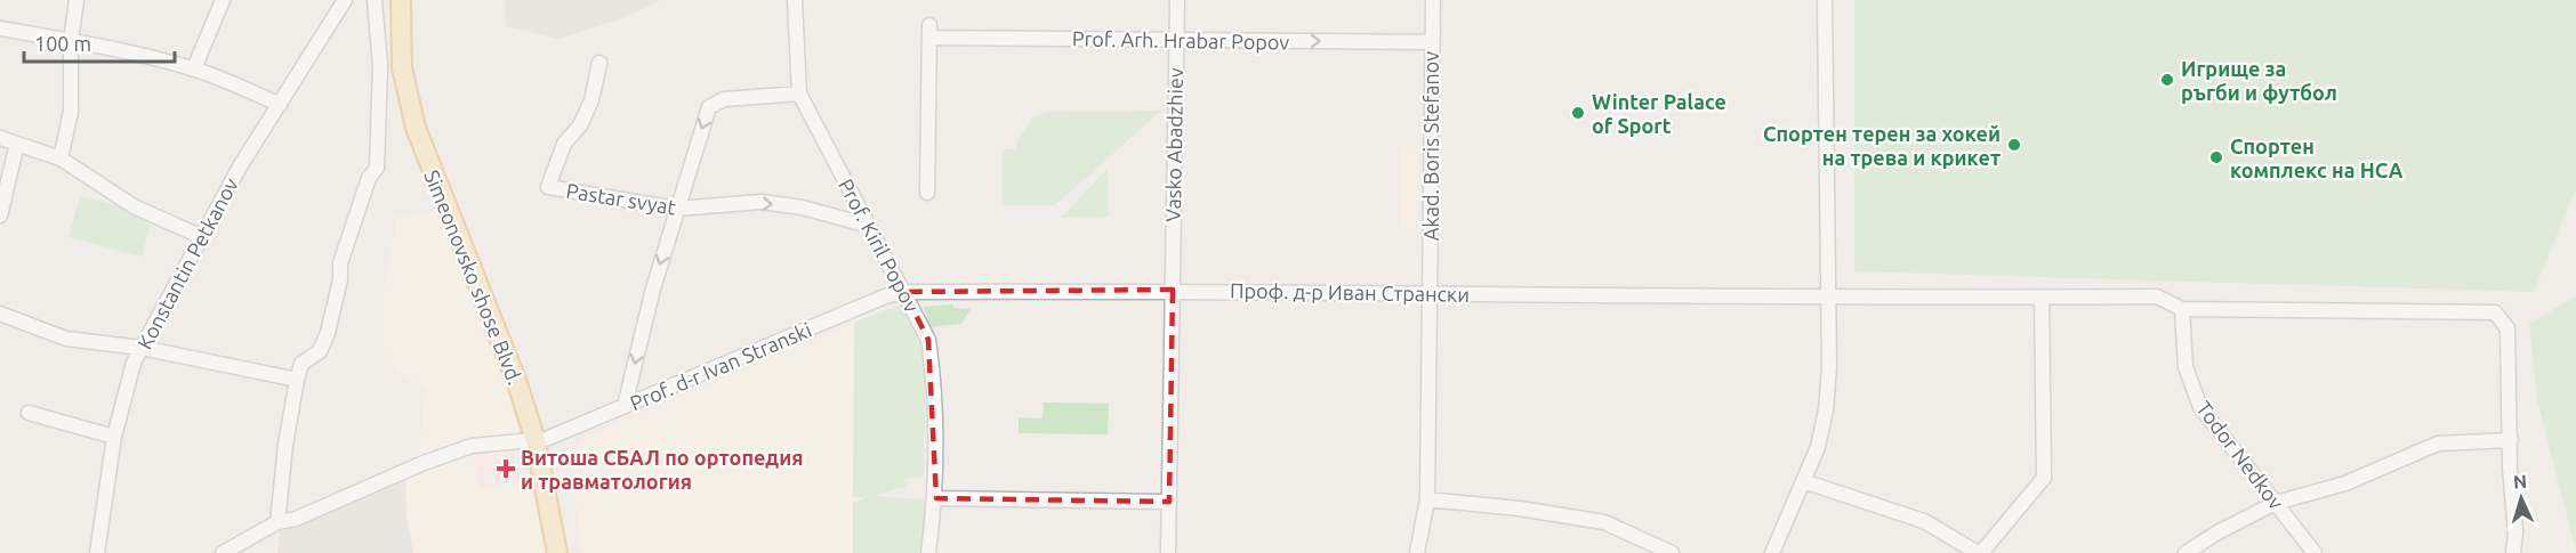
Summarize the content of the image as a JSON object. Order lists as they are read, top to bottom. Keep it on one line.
{"streets":{"main road":["Simeonovsko shose Blvd."],"street":["Prof. Arh. Hrabar Popov","Vasko Abadzhiev","Akad. Boris Stefanov","Pastar svyat","Prof. Kiril Popov","Konstantin Petkanov","Проф. д-р Иван Странски","Prof. d-r Ivan Stranski","Todor Nedkov"]},"crossings":[["Prof. Arh. Hrabar Popov","Vasko Abadzhiev"],["Prof. Arh. Hrabar Popov","Akad. Boris Stefanov"],["Vasko Abadzhiev","Проф. д-р Иван Странски"],["Akad. Boris Stefanov","Проф. д-р Иван Странски"],["Pastar svyat","Prof. Kiril Popov"],["Prof. Kiril Popov","Проф. д-р Иван Странски"],["Prof. Kiril Popov","Prof. d-r Ivan Stranski"],["Simeonovsko shose Blvd.","Prof. d-r Ivan Stranski"],["Проф. д-р Иван Странски","Prof. d-r Ivan Stranski"],["Проф. д-р Иван Странски","Todor Nedkov"]],"one_way":["Prof. Arh. Hrabar Popov","Pastar svyat"],"places":{"other":["Игрище за ръгби и футбол","Winter Palace of Sport","Спортен терен за хокей на трева и крикет","Спортен комплекс на НСА"],"health":["Витоша СБАЛ по ортопедия и травматология"]},"scale_bar":"100 m","north":"top"}
